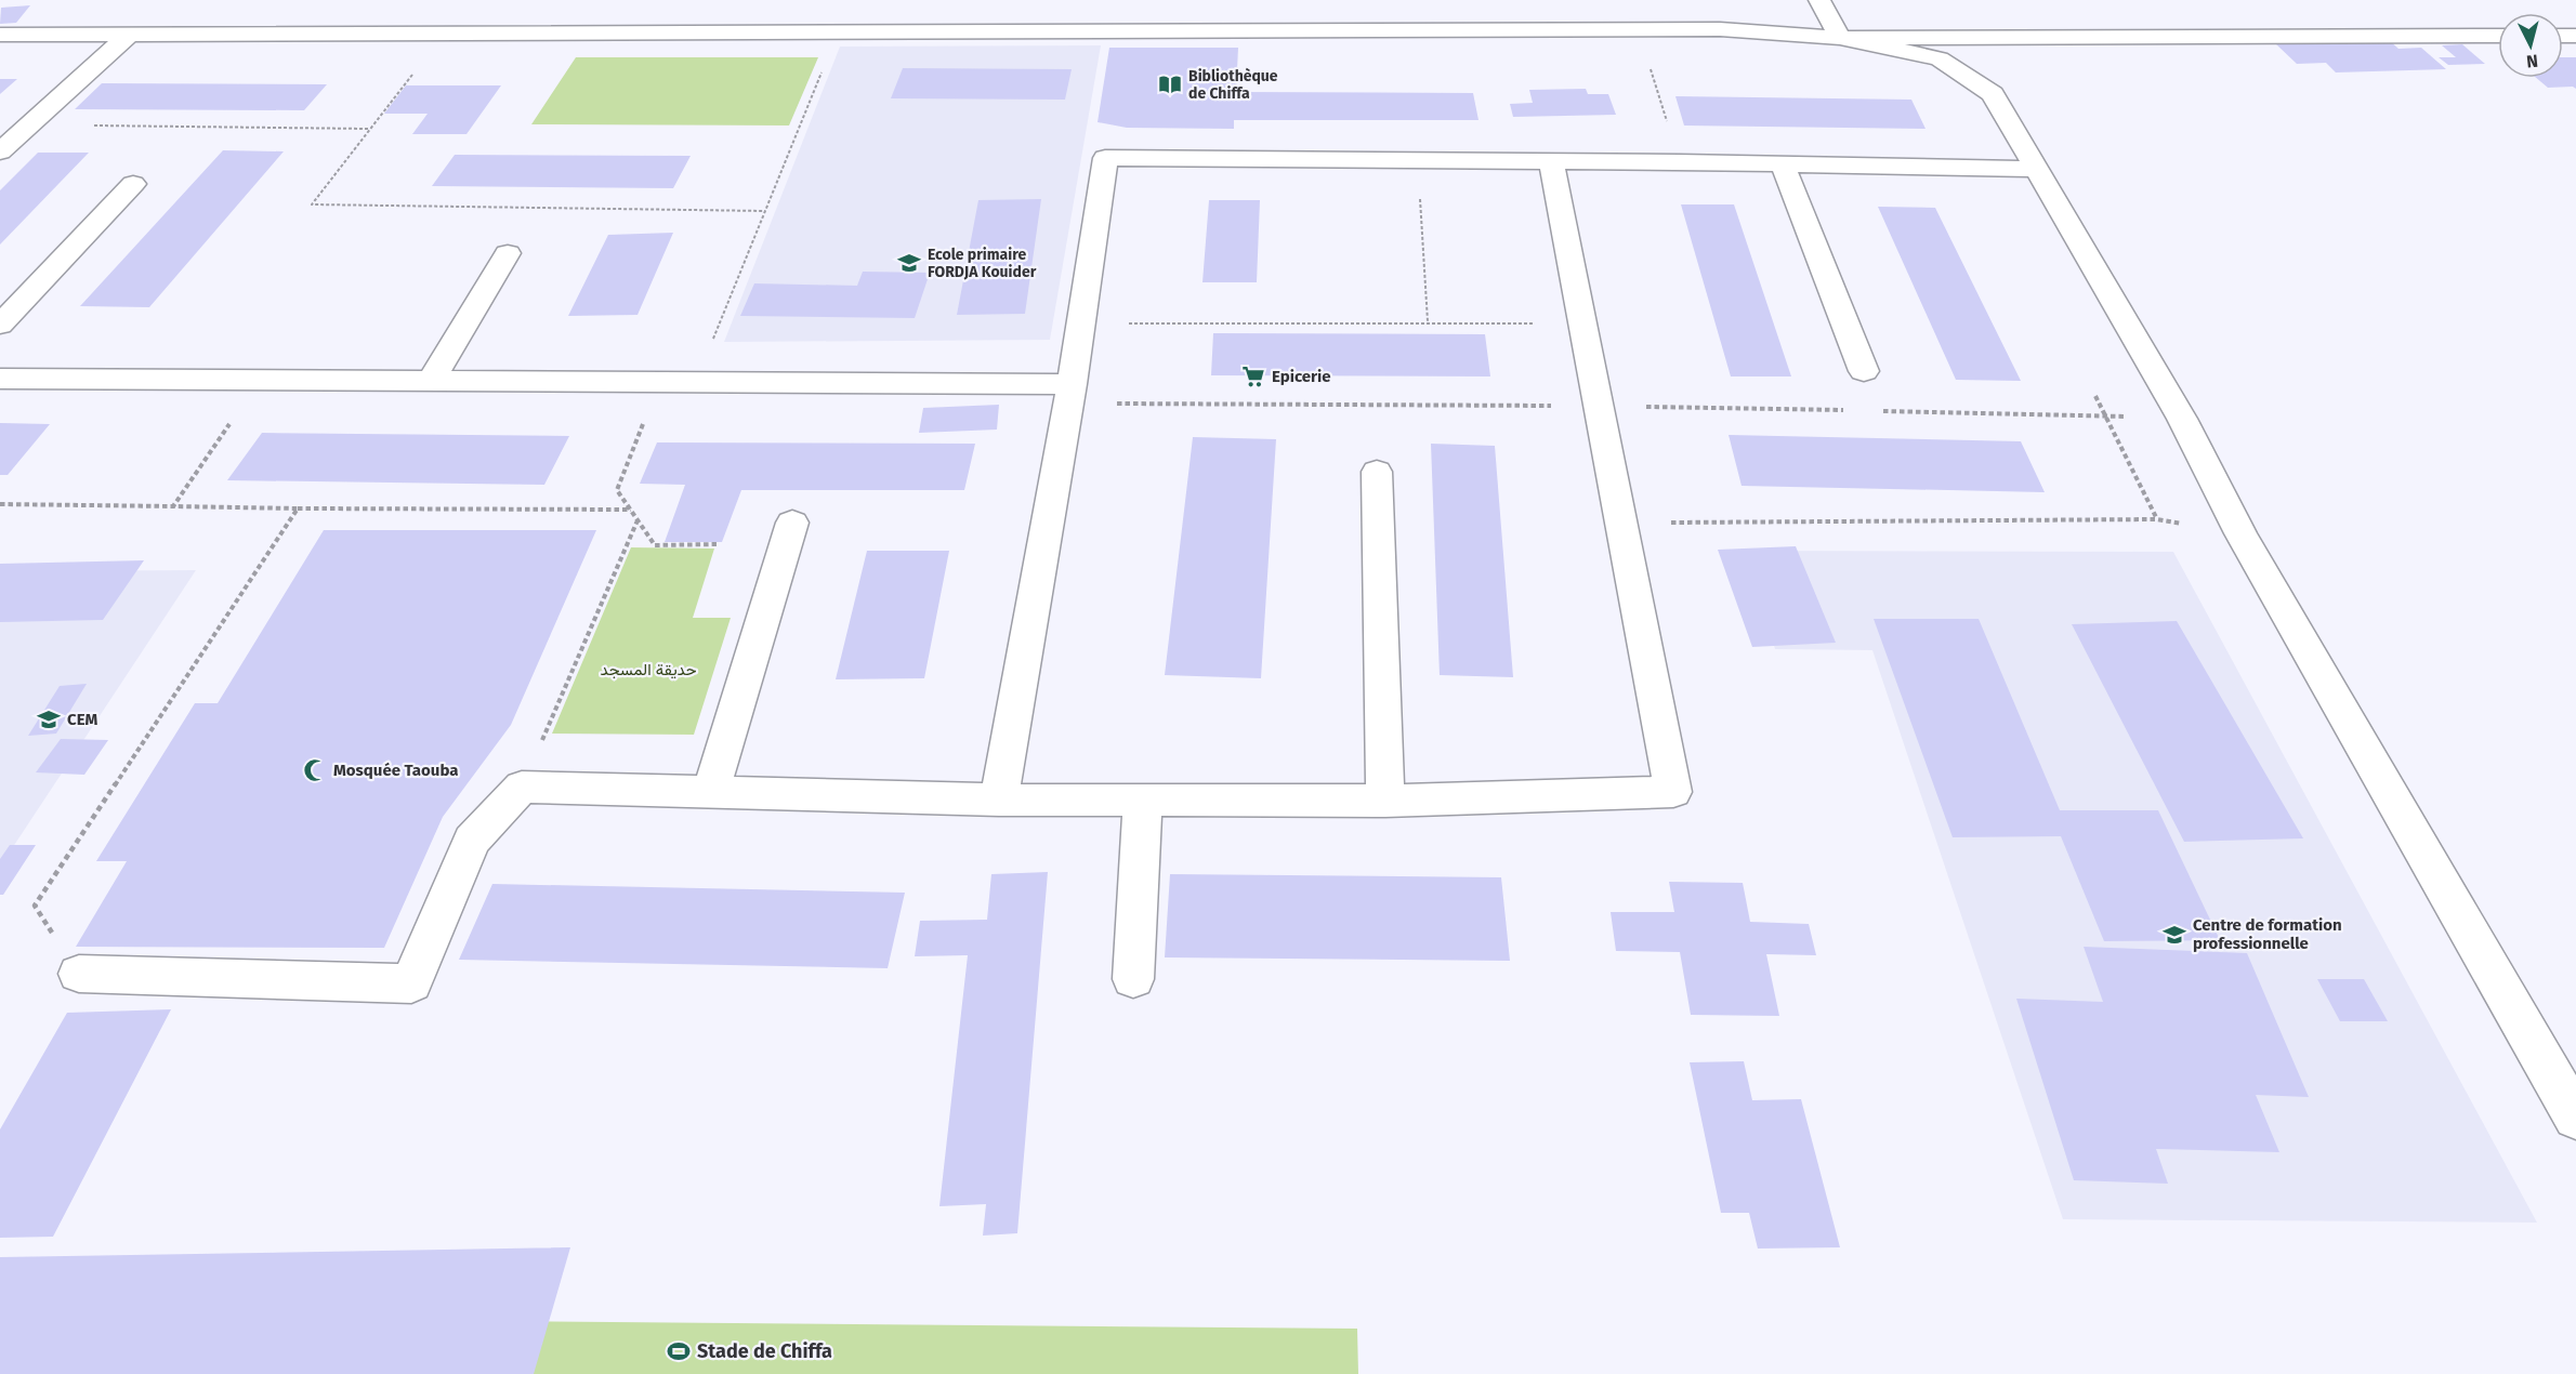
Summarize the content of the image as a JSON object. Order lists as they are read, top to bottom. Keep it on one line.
{"parks":["حديقة المسجد"],"places":{"library":["Bibliothèque de Chiffa"],"school or university":["Ecole primaire FORDJA Kouider","CEM","Centre de formation professionnelle"],"supermarket":["Epicerie"],"mosque":["Mosquée Taouba"],"sports":["Stade de Chiffa"]},"north":"bottom"}
